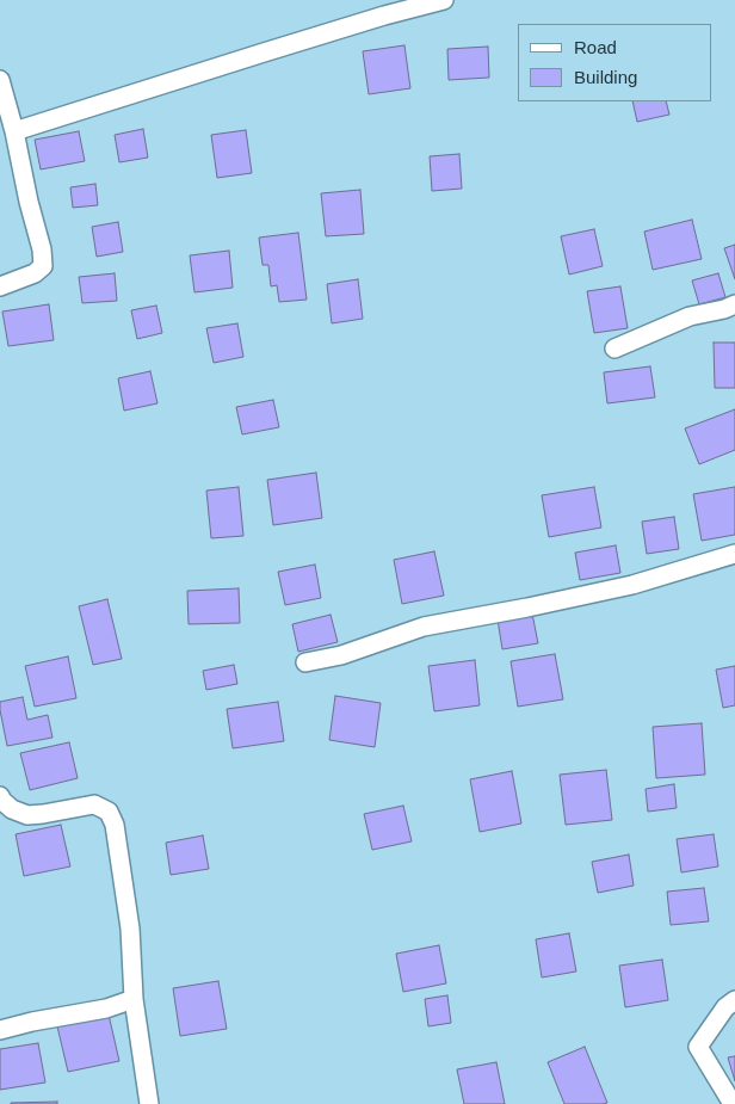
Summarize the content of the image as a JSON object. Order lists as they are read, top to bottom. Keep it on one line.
{"legend":["Road","Building"]}
